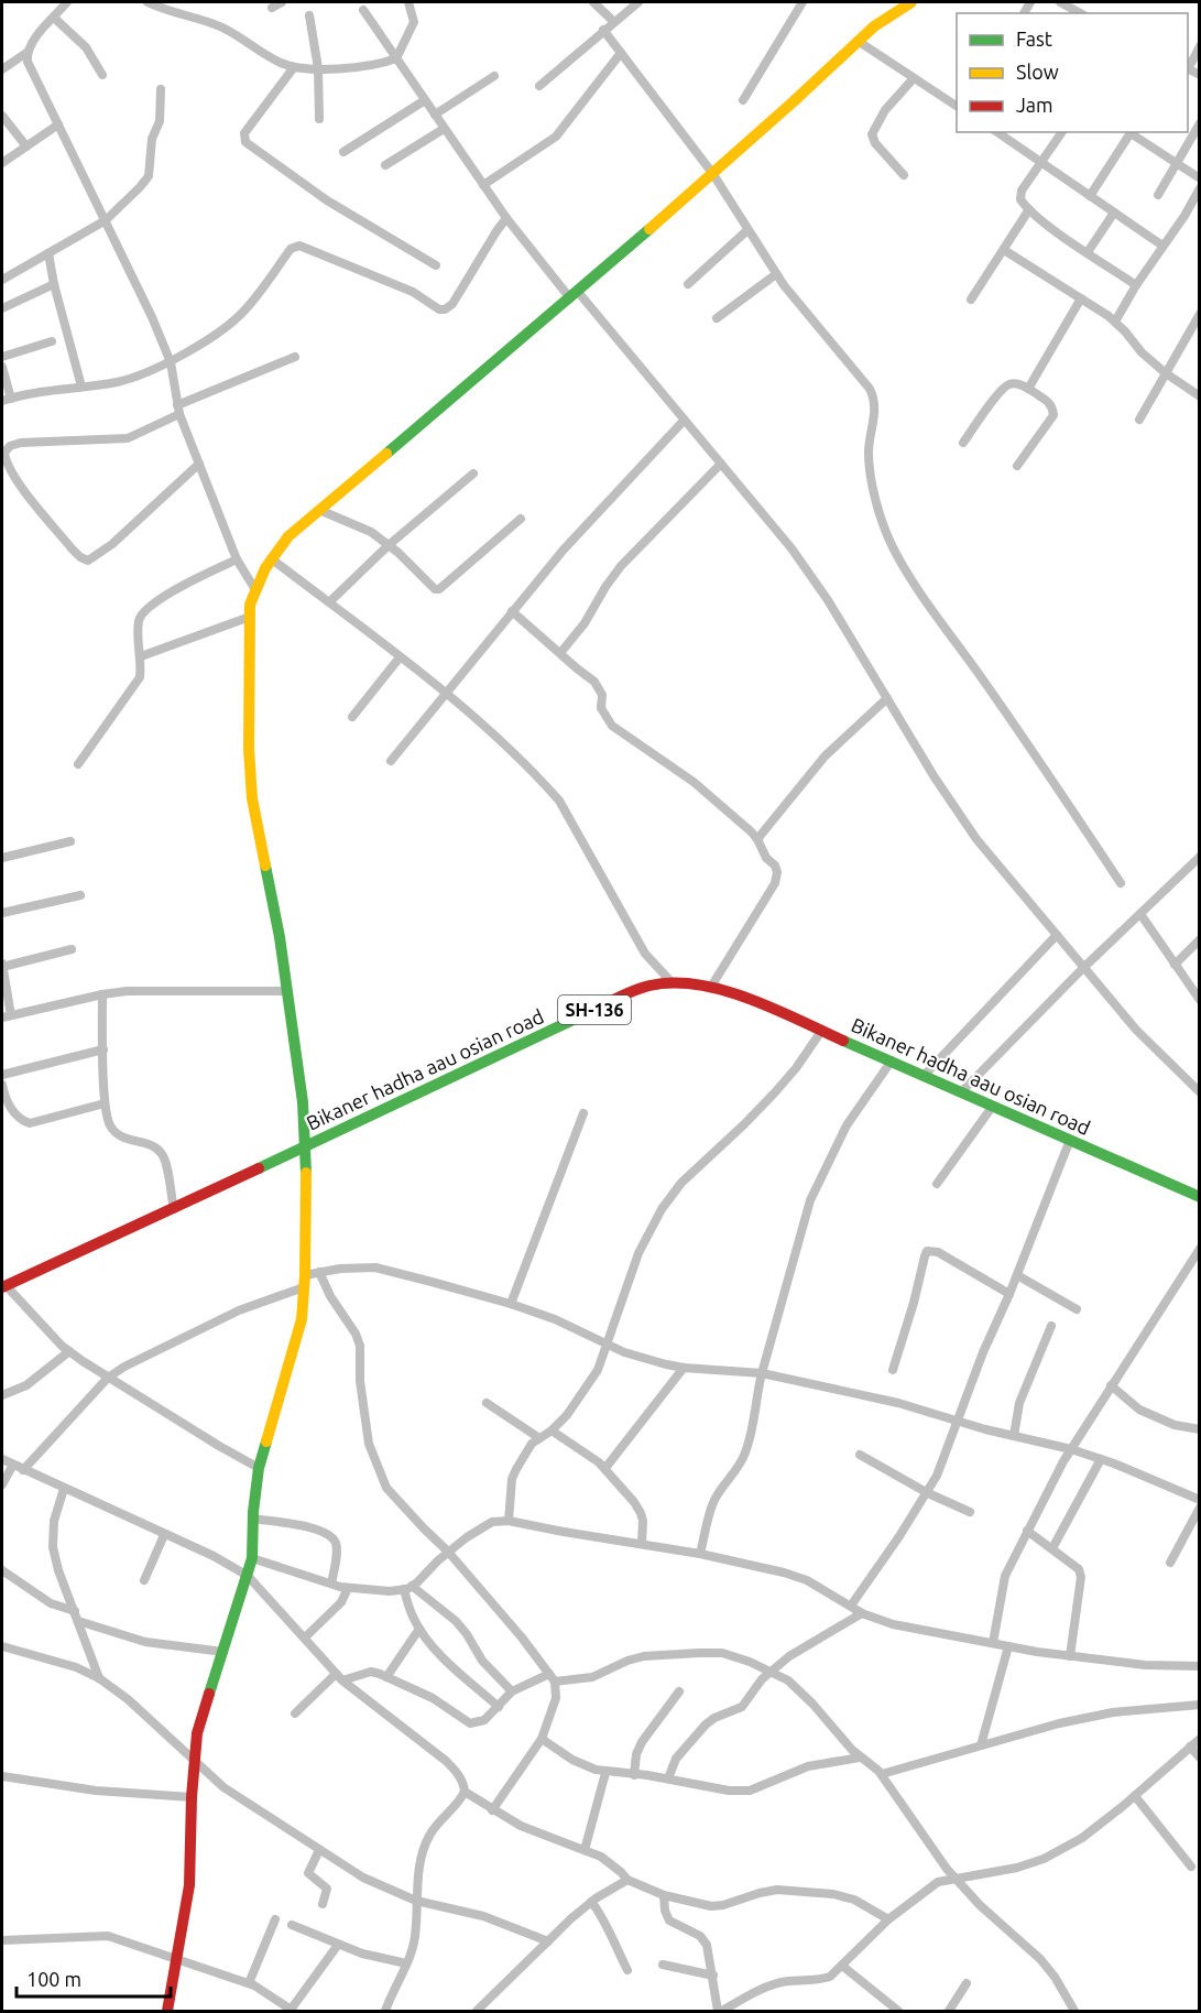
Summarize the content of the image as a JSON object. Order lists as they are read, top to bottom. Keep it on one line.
{"streets":{"street":["SH-136","Bikaner hadha aau osian road"]},"legend":["Fast","Slow","Jam"],"scale_bar":"100 m"}
